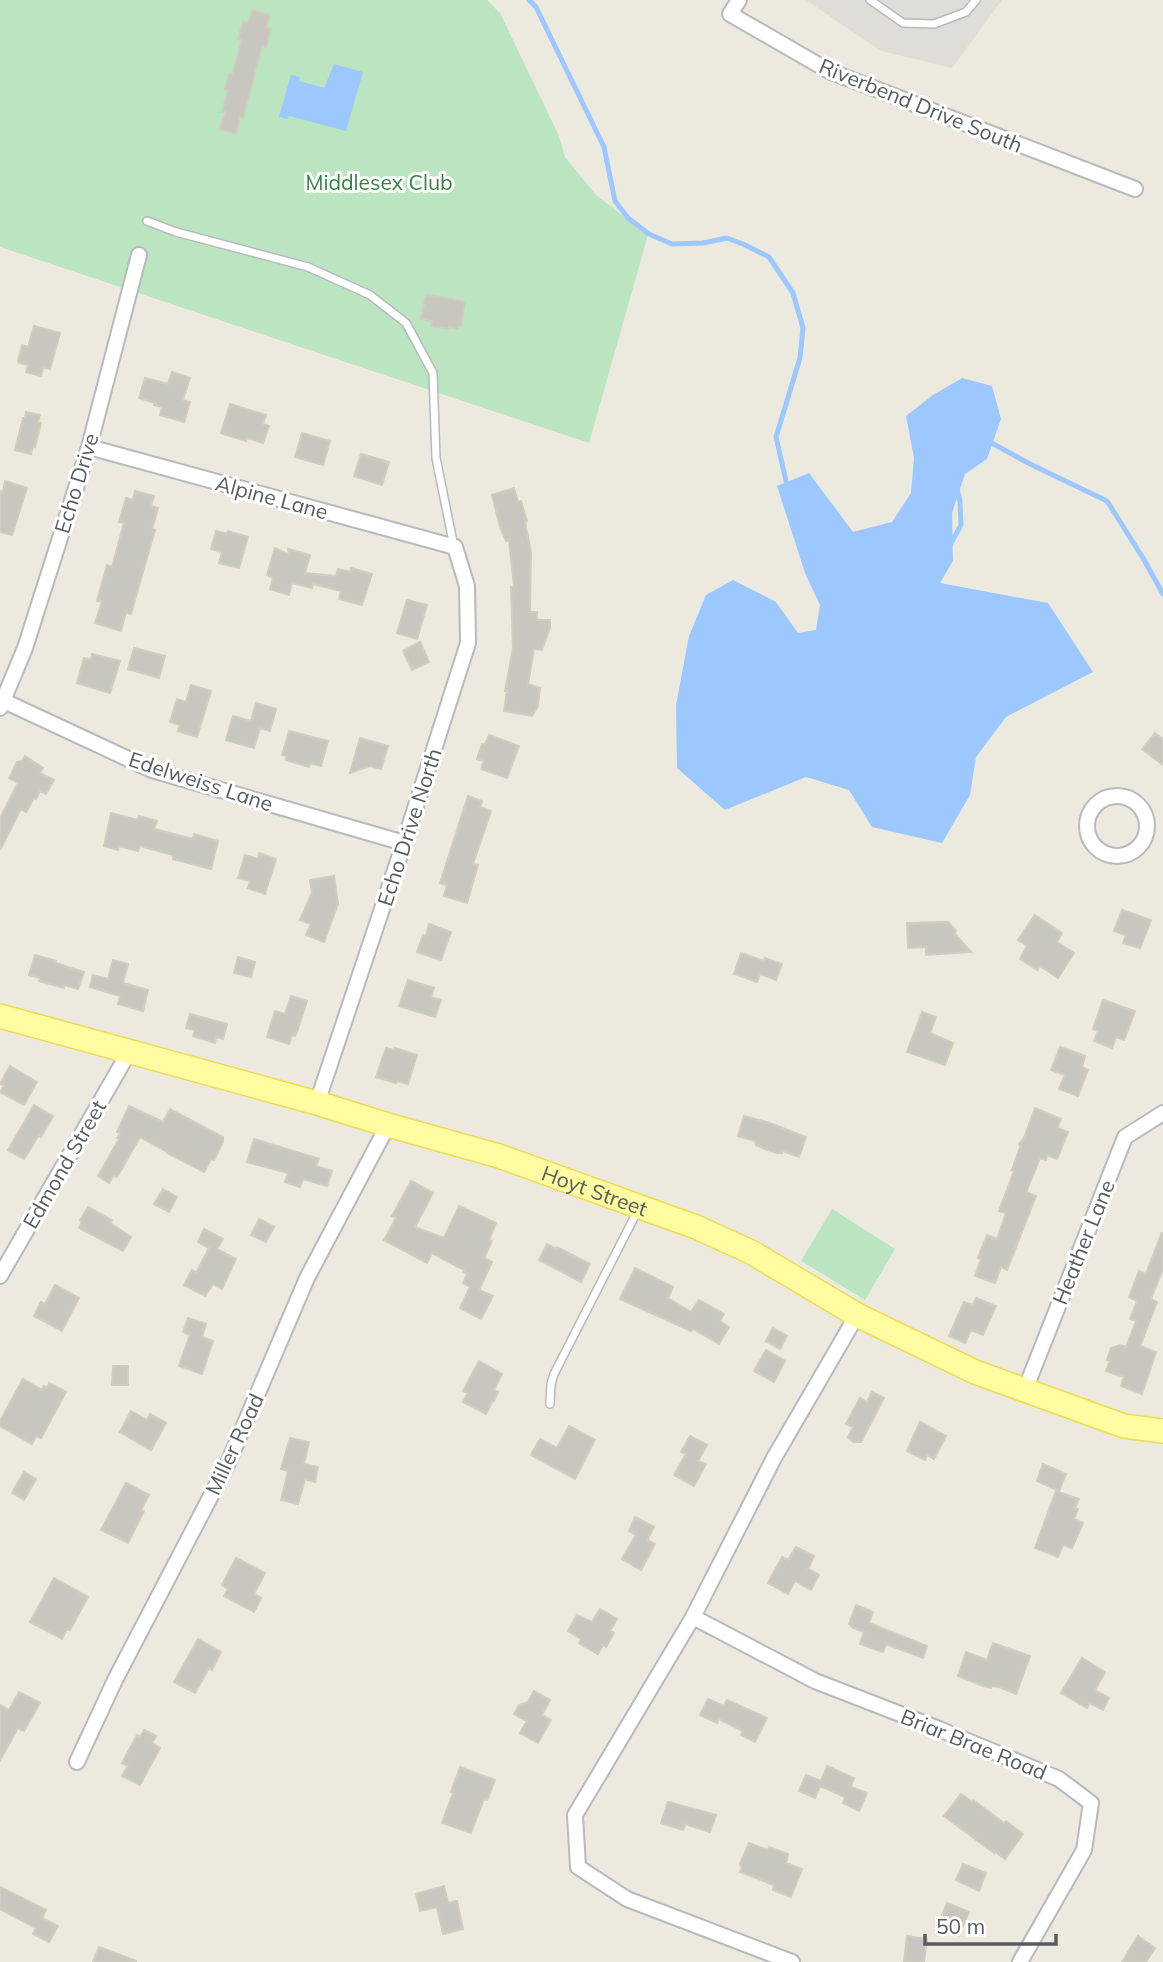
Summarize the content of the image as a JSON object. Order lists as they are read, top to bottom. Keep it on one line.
{"streets":{"main road":["Hoyt Street"],"street":["Riverbend Drive South","Echo Drive","Alpine Lane","Edelweiss Lane","Echo Drive North","Edmond Street","Heather Lane","Miller Road","Briar Brae Road"]},"crossings":[["Echo Drive","Alpine Lane"],["Echo Drive","Edelweiss Lane"],["Alpine Lane","Echo Drive North"],["Edelweiss Lane","Echo Drive North"],["Echo Drive North","Hoyt Street"],["Edmond Street","Hoyt Street"],["Hoyt Street","Heather Lane"],["Hoyt Street","Miller Road"]],"parks":["Middlesex Club"],"scale_bar":"50 m"}
